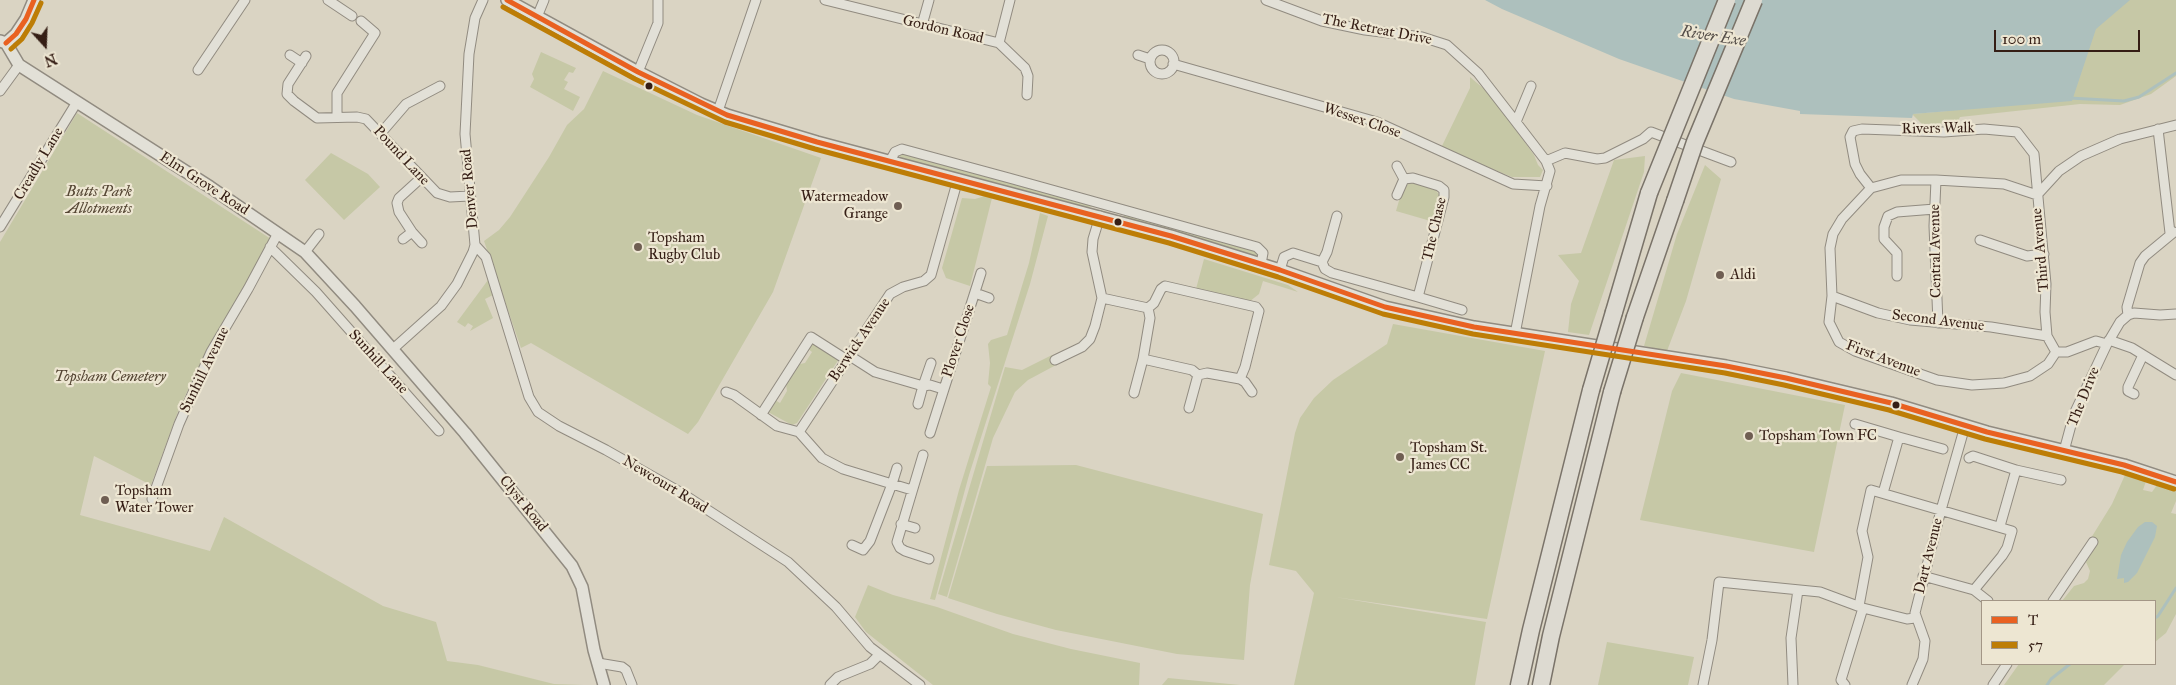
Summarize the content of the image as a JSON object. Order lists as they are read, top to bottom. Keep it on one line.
{"streets":{"street":["Gordon Road","The Retreat Drive","Wessex Close","Rivers Walk","Pound Lane","Creadly Lane","Elm Grove Road","Denver Road","The Chase","Third Avenue","Central Avenue","Second Avenue","Berwick Avenue","Plover Close","First Avenue","Sunhill Lane","Sunhill Avenue","The Drive","Newcourt Road","Clyst Road","Dart Avenue"]},"crossings":[["Rivers Walk","Third Avenue"],["Rivers Walk","First Avenue"],["Pound Lane","Denver Road"],["Creadly Lane","Elm Grove Road"],["Elm Grove Road","Denver Road"],["Elm Grove Road","Sunhill Avenue"],["Elm Grove Road","Clyst Road"],["Denver Road","Newcourt Road"],["Denver Road","Clyst Road"],["Third Avenue","Central Avenue"],["Third Avenue","Second Avenue"],["Third Avenue","First Avenue"],["Central Avenue","Second Avenue"],["Second Avenue","First Avenue"],["Berwick Avenue","Plover Close"],["Sunhill Lane","Sunhill Avenue"]],"water":["River Exe"],"parks":["Butts Park Allotments","Topsham Cemetery"],"places":["Watermeadow Grange","Topsham Rugby Club","Aldi","Topsham Town FC","Topsham St. James CC","Topsham Water Tower"],"lines":["transit line T","transit line 57"],"legend":["T","57"],"scale_bar":"100 m","north":"bottom"}
